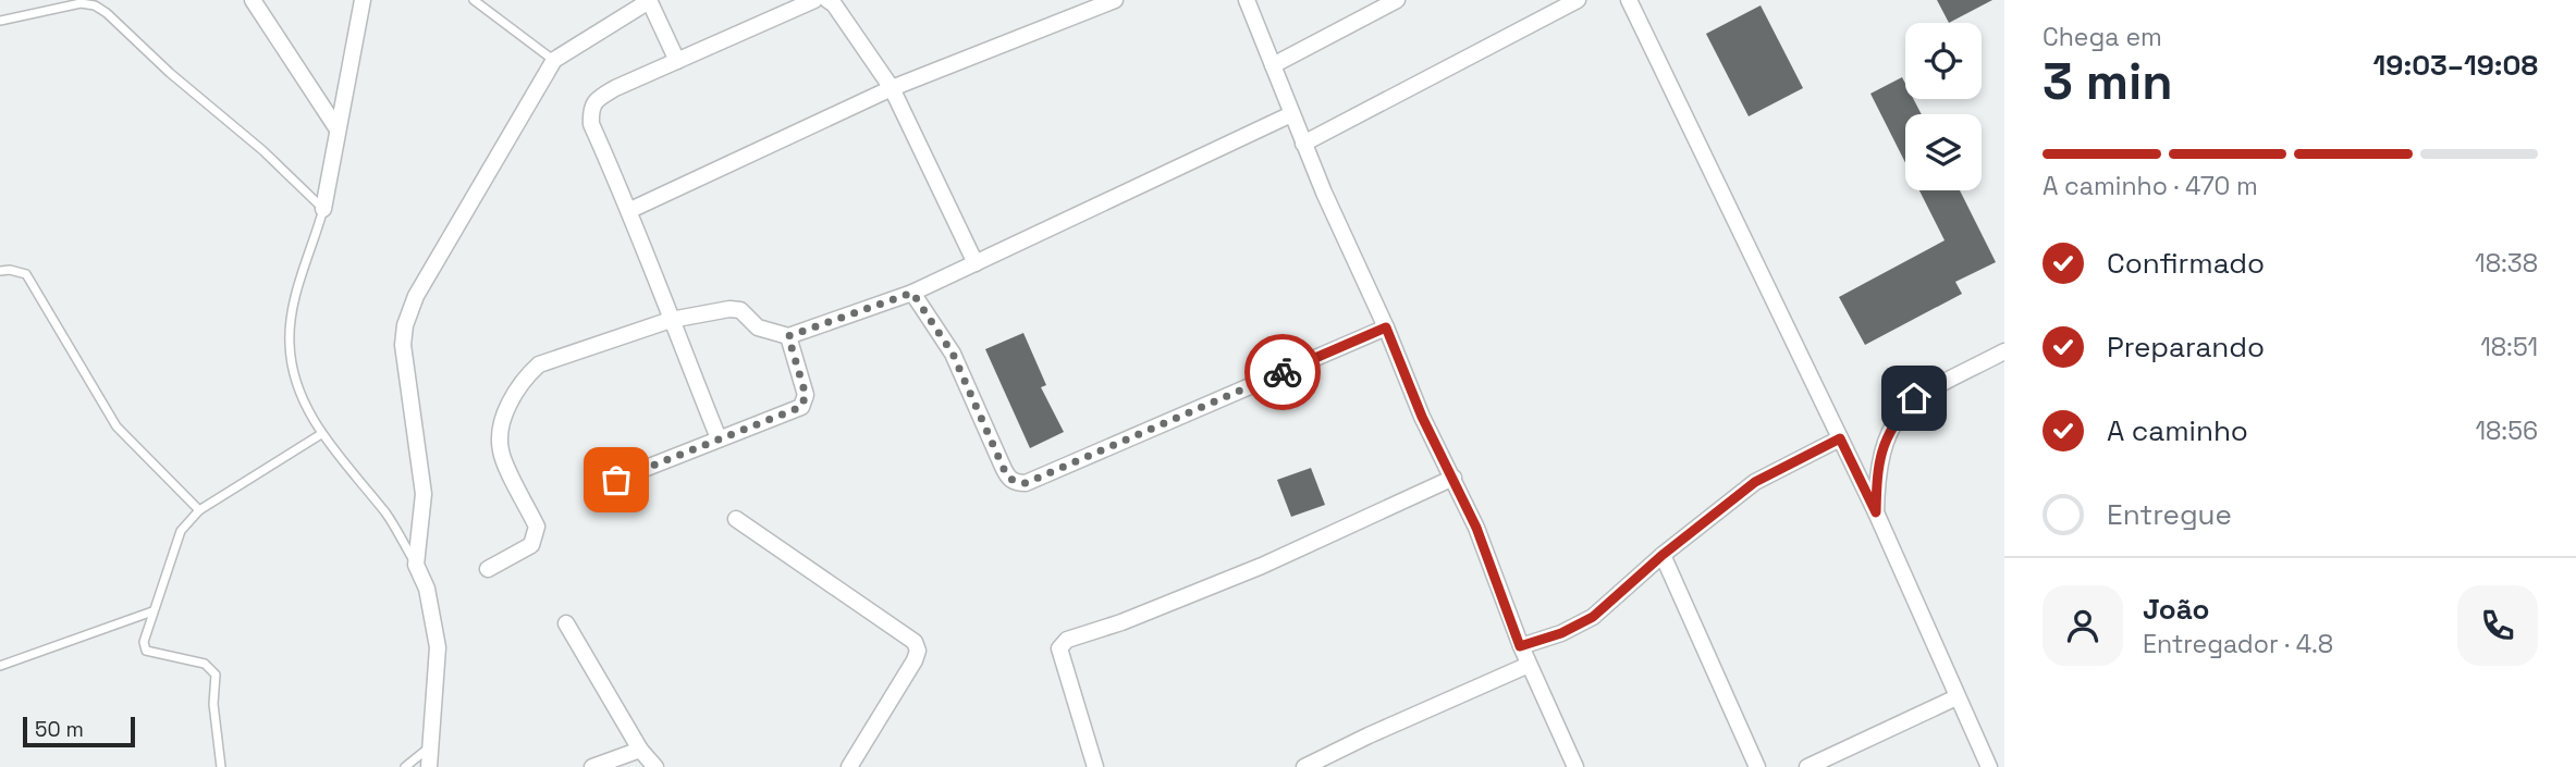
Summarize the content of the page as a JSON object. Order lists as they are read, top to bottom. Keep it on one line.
{"scale_bar":"50 m","page":{"heading":["3 min","Chega em","19:03–19:08"],"panel":["João","Entregador · 4.8"],"bar":"A caminho · 470 m","list":[["Confirmado","18:38"],["Preparando","18:51"],["A caminho","18:56"],"Entregue"],"scale":"50 m"}}
